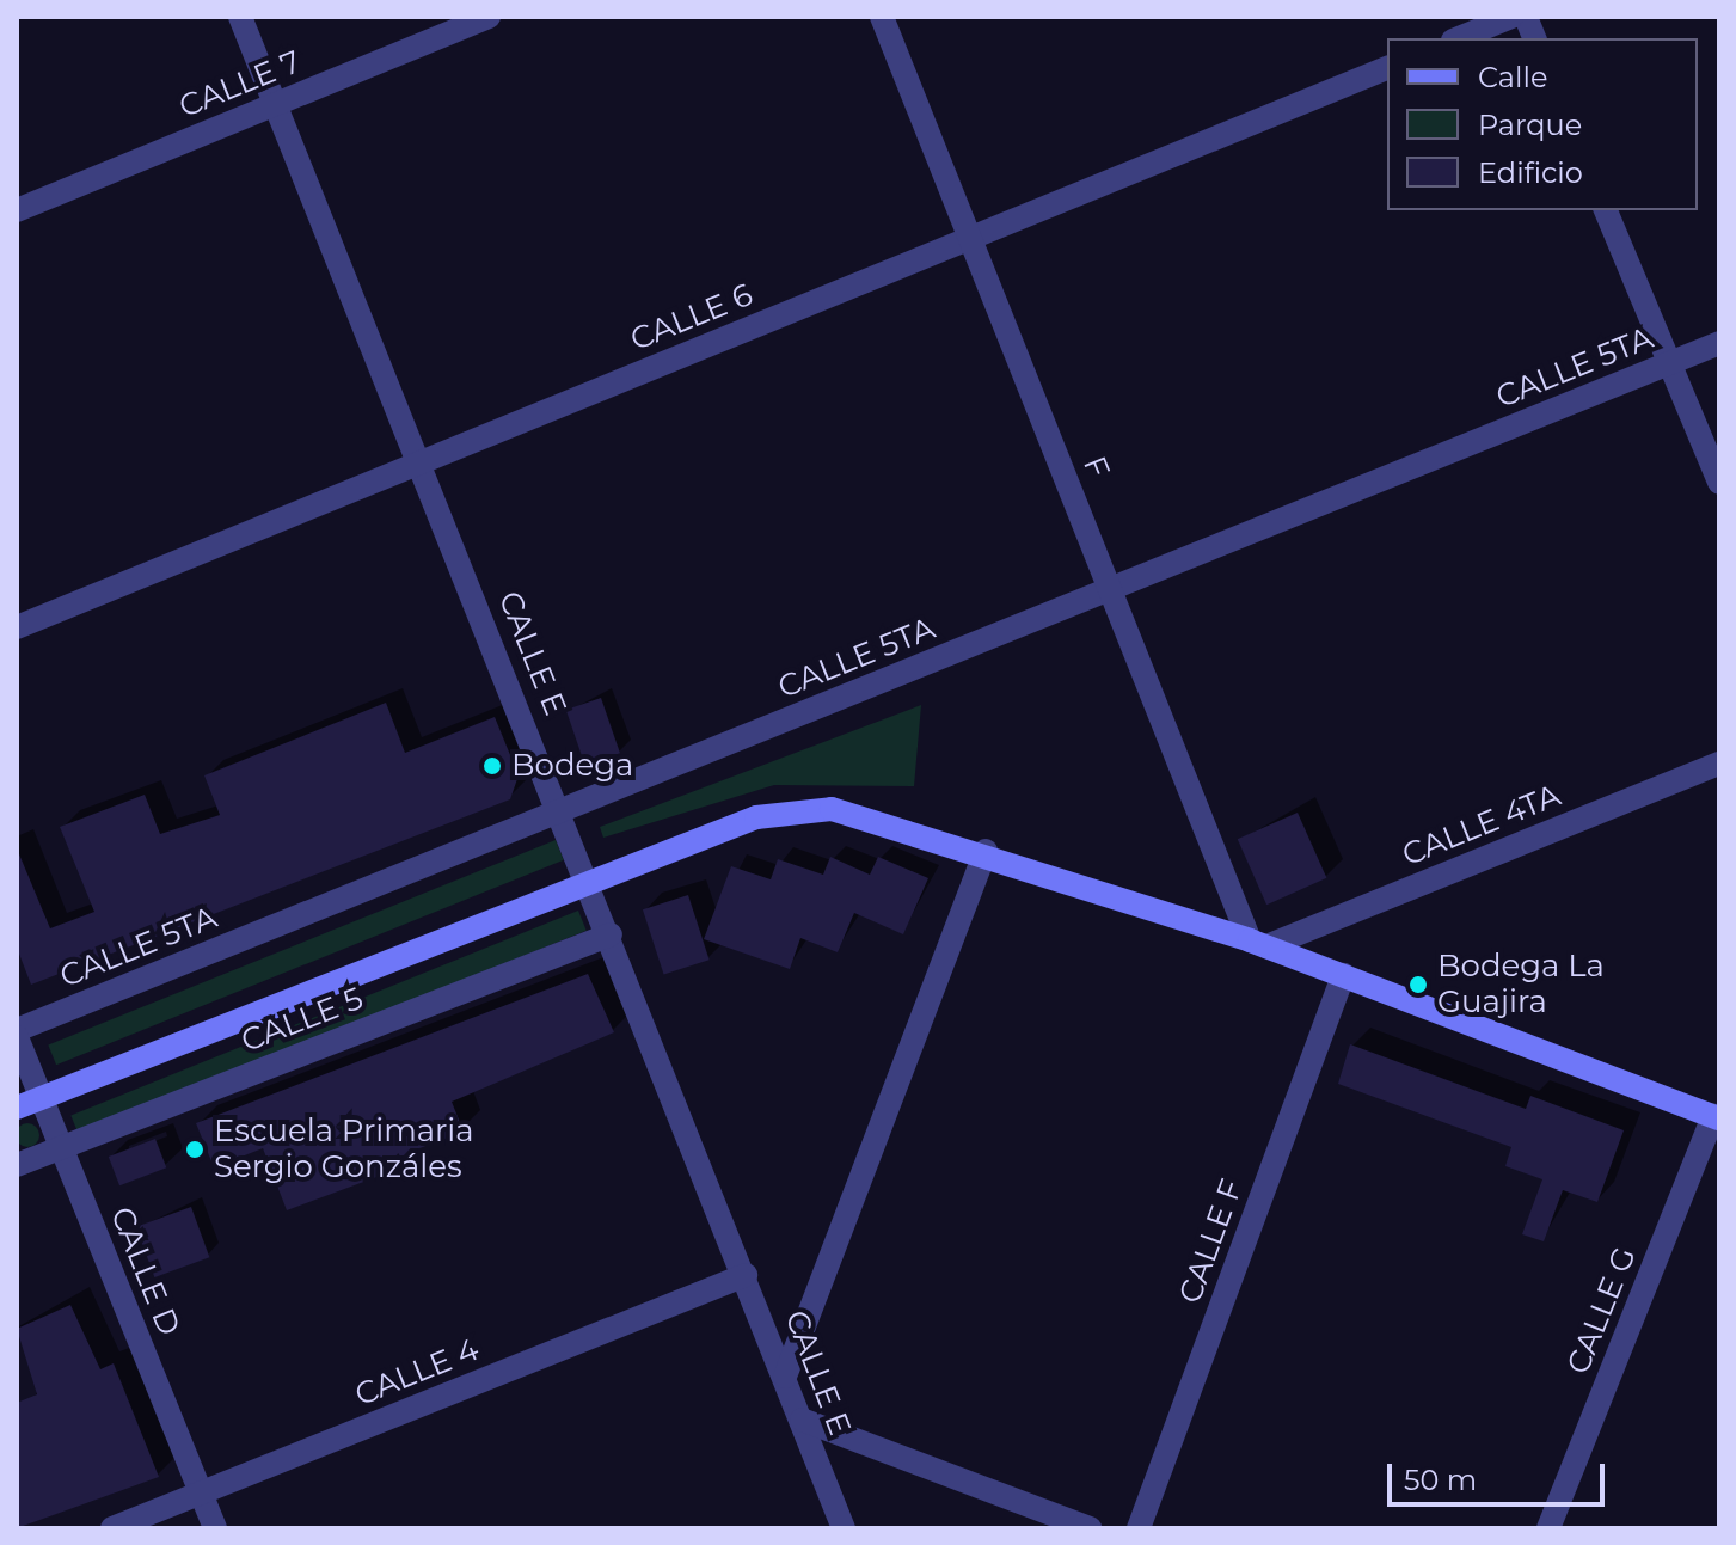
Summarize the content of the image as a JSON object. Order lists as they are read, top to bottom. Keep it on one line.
{"streets":{"main road":["CALLE 5"],"street":["CALLE 7","CALLE 6","CALLE 5TA","F","CALLE E","CALLE 4TA","CALLE F","CALLE D","CALLE G","CALLE 4"]},"crossings":[["CALLE 7","CALLE E"],["CALLE 6","F"],["CALLE 6","CALLE E"],["CALLE 5TA","F"],["CALLE 5TA","CALLE E"],["F","CALLE 4TA"],["F","CALLE 5"],["CALLE E","CALLE 5"],["CALLE E","CALLE 4"],["CALLE 4TA","CALLE 5"],["CALLE 5","CALLE F"],["CALLE 5","CALLE D"],["CALLE 5","CALLE G"],["CALLE D","CALLE 4"]],"places":["Bodega","Bodega La Guajira","Escuela Primaria Sergio Gonzáles"],"legend":["Calle","Parque","Edificio"],"scale_bar":"50 m"}
